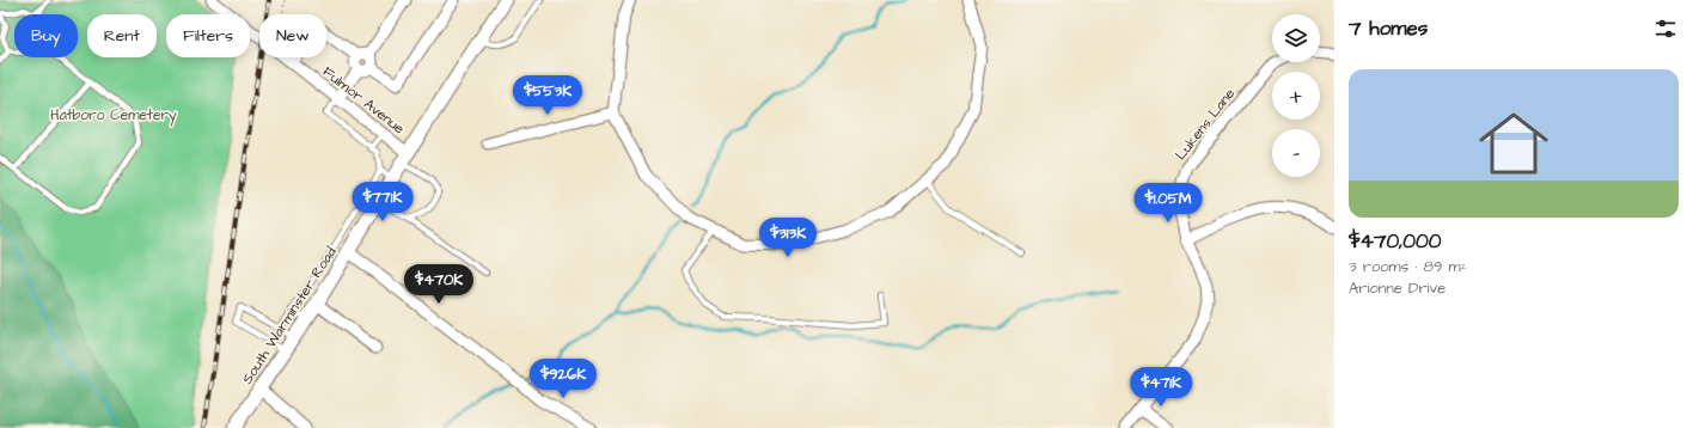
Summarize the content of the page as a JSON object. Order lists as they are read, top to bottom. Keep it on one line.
{"streets":{"street":["Fulmor Avenue","Lukens Lane","South Warminster Road"]},"crossings":[["Fulmor Avenue","South Warminster Road"]],"parks":["Hatboro Cemetery"],"page":{"heading":"7 homes","map_buttons":["+","−"],"chip":["Buy","Rent","Filters","New"],"list":[{"name":"$470,000","note":"3 rooms · 89 m² · Arionne Drive"}],"price":["$553K","$771K","$1.05M","$313K","$470K","$926K","$471K"]}}
